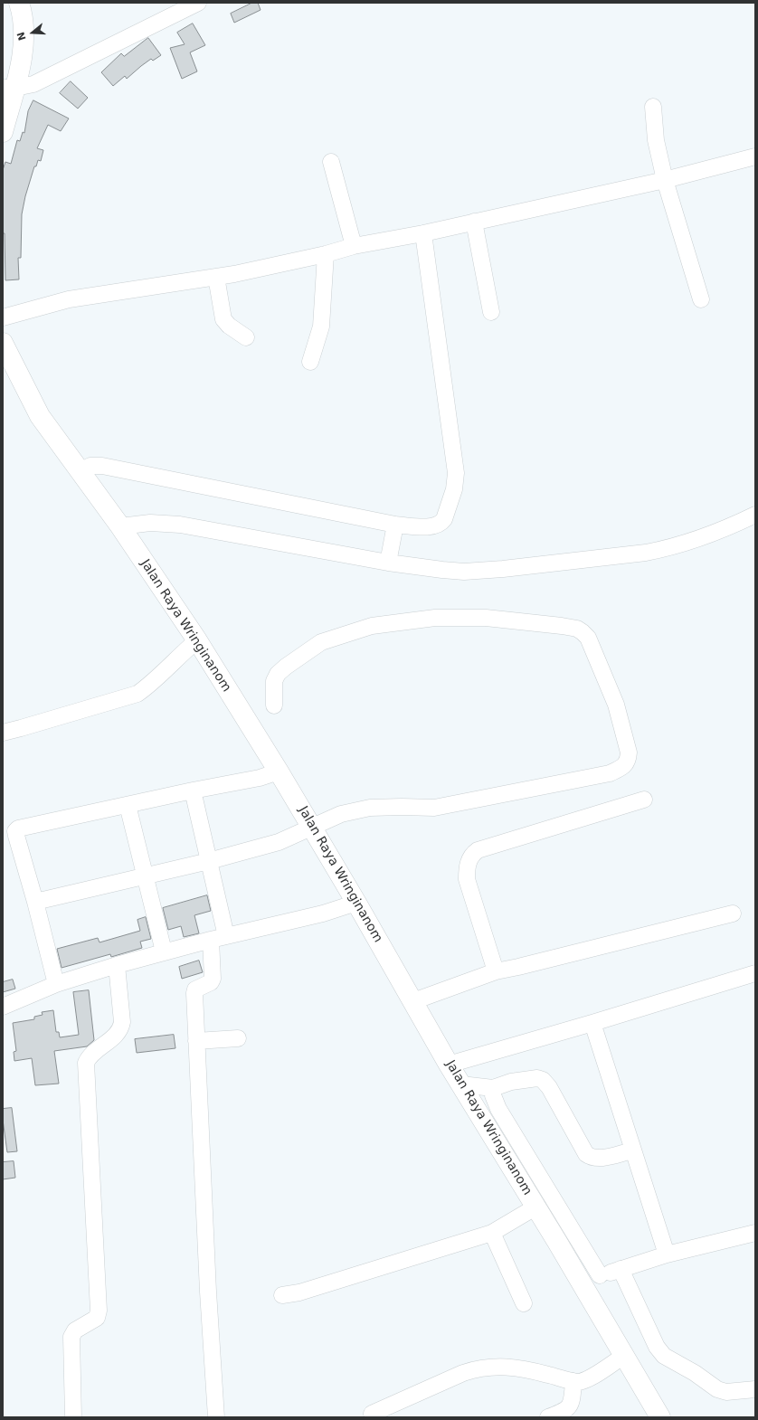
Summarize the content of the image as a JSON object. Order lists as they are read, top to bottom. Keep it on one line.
{"streets":{"main road":["Jalan Raya Wringinanom"]},"north":"left"}
